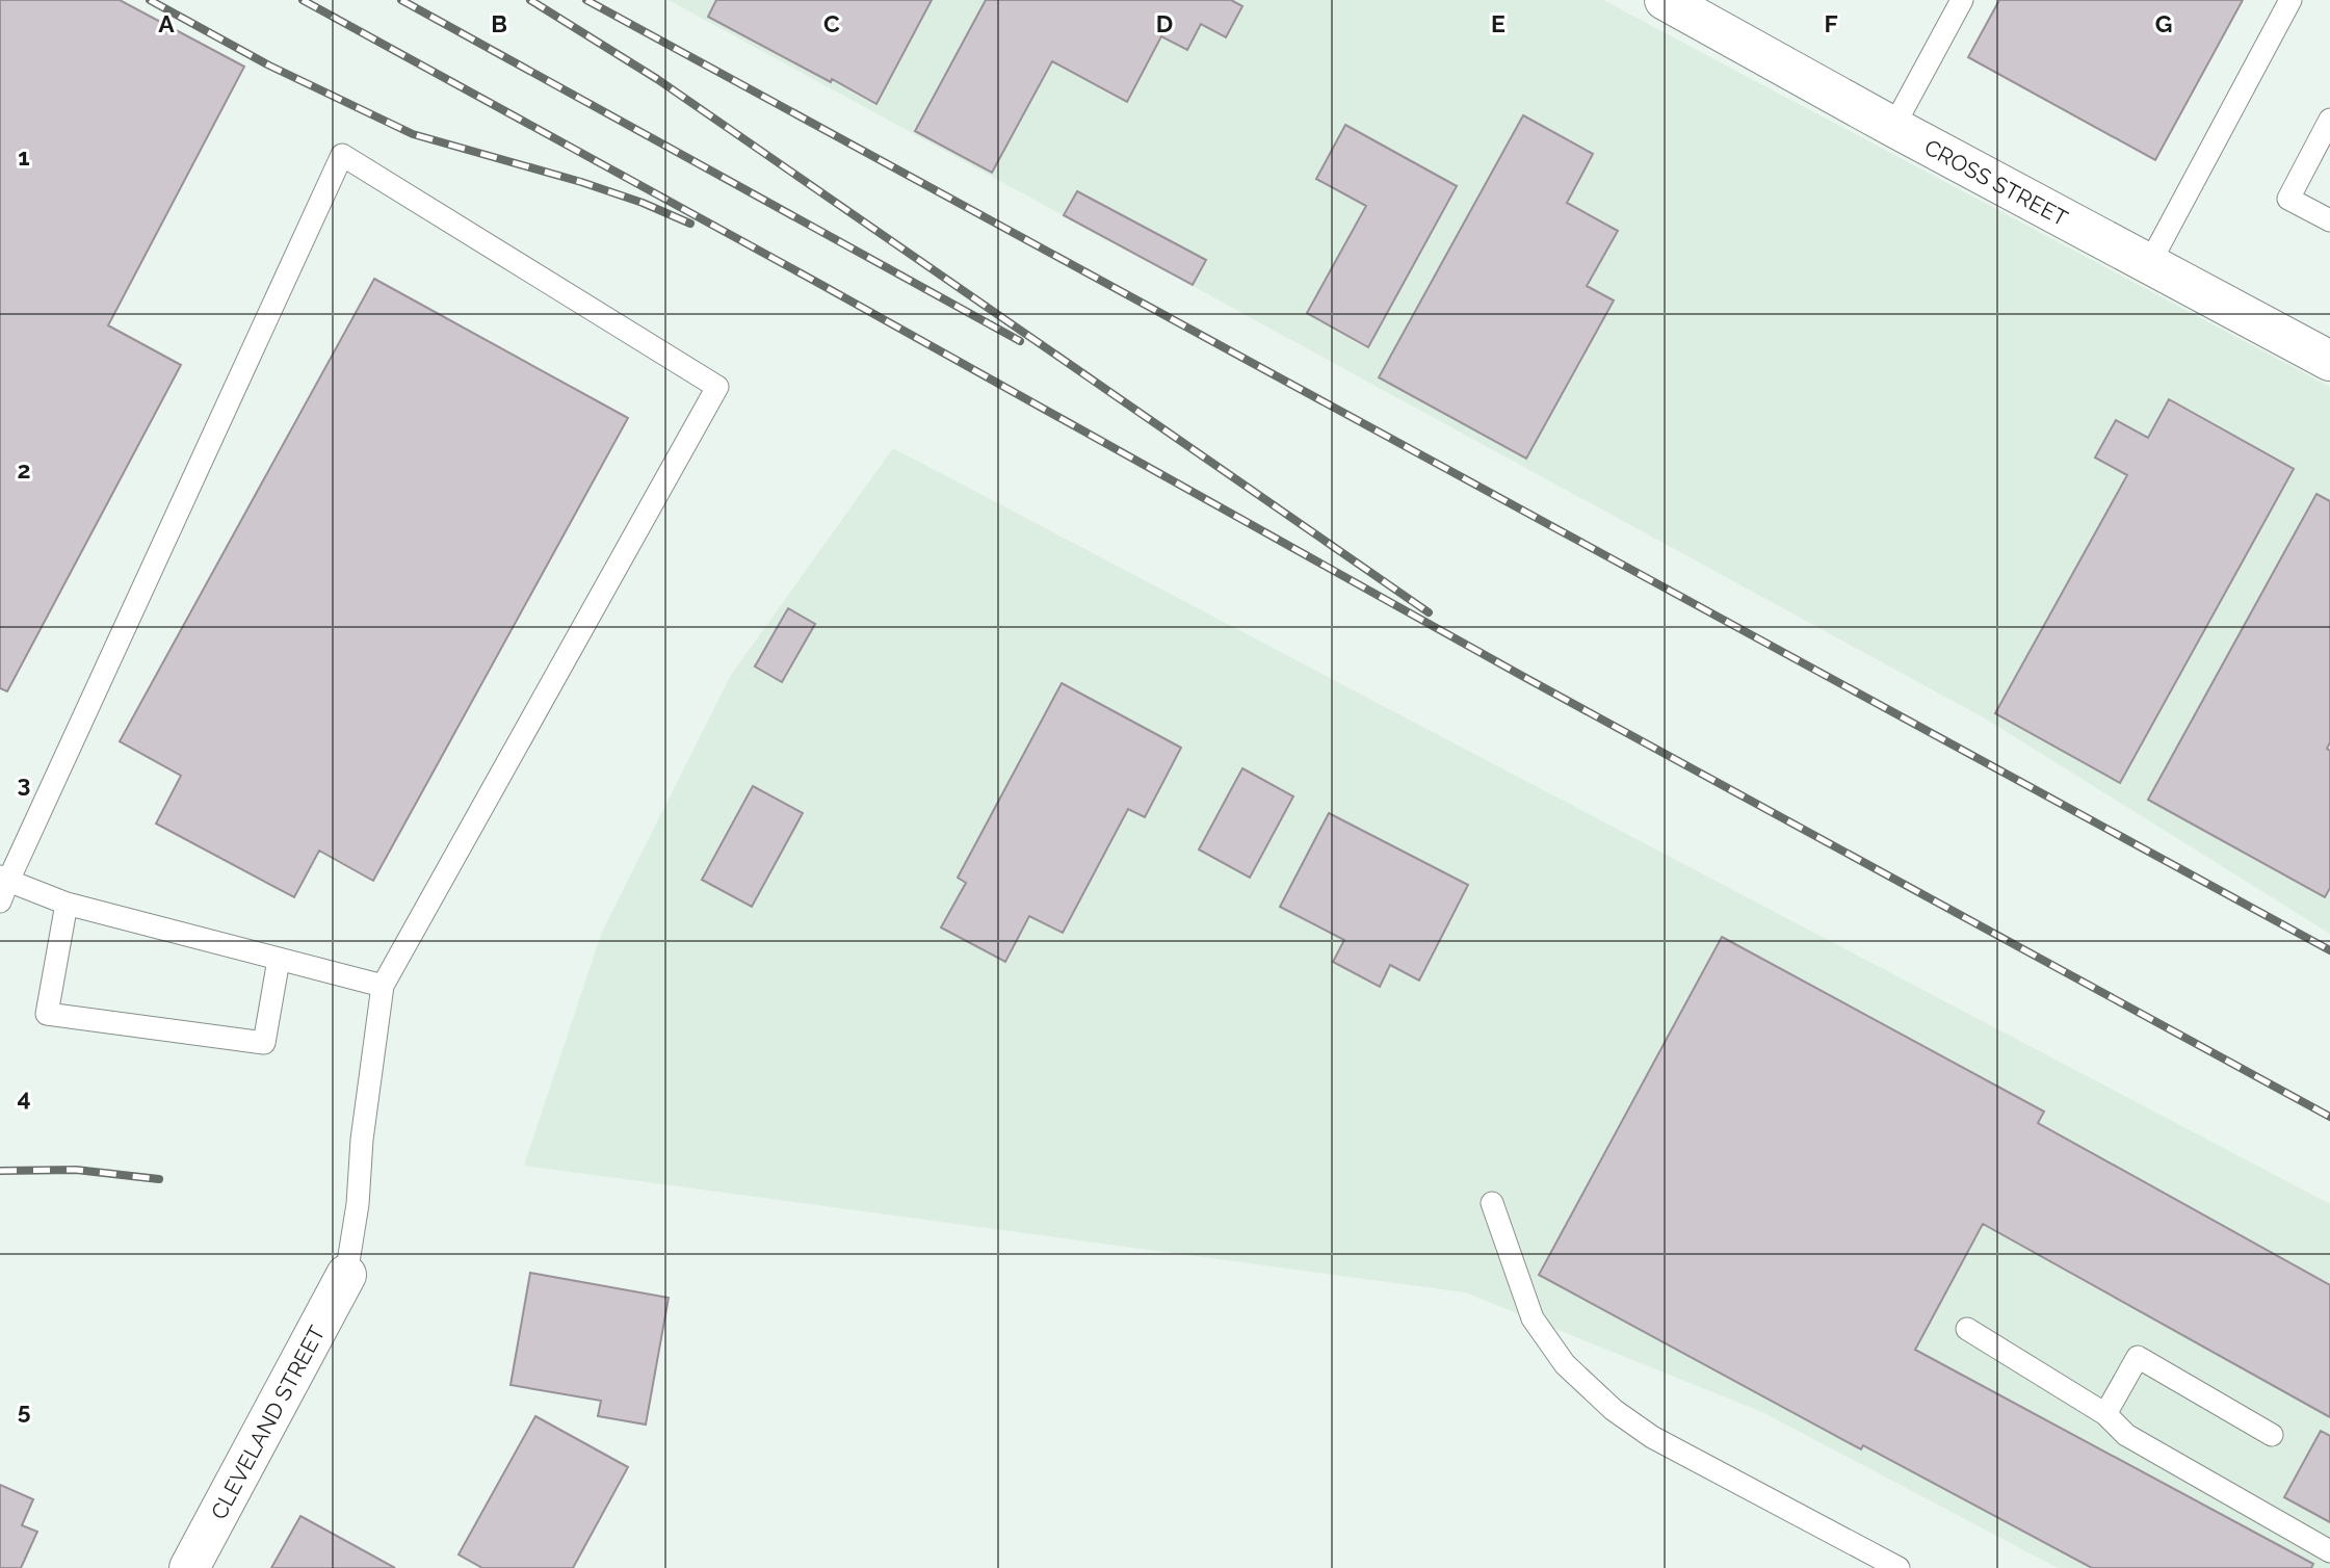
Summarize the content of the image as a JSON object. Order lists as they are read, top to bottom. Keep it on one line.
{"streets":{"street":["CROSS STREET","CLEVELAND STREET"]},"grid":{"columns":["A","B","C","D","E","F","G"],"rows":["1","2","3","4","5"]}}
